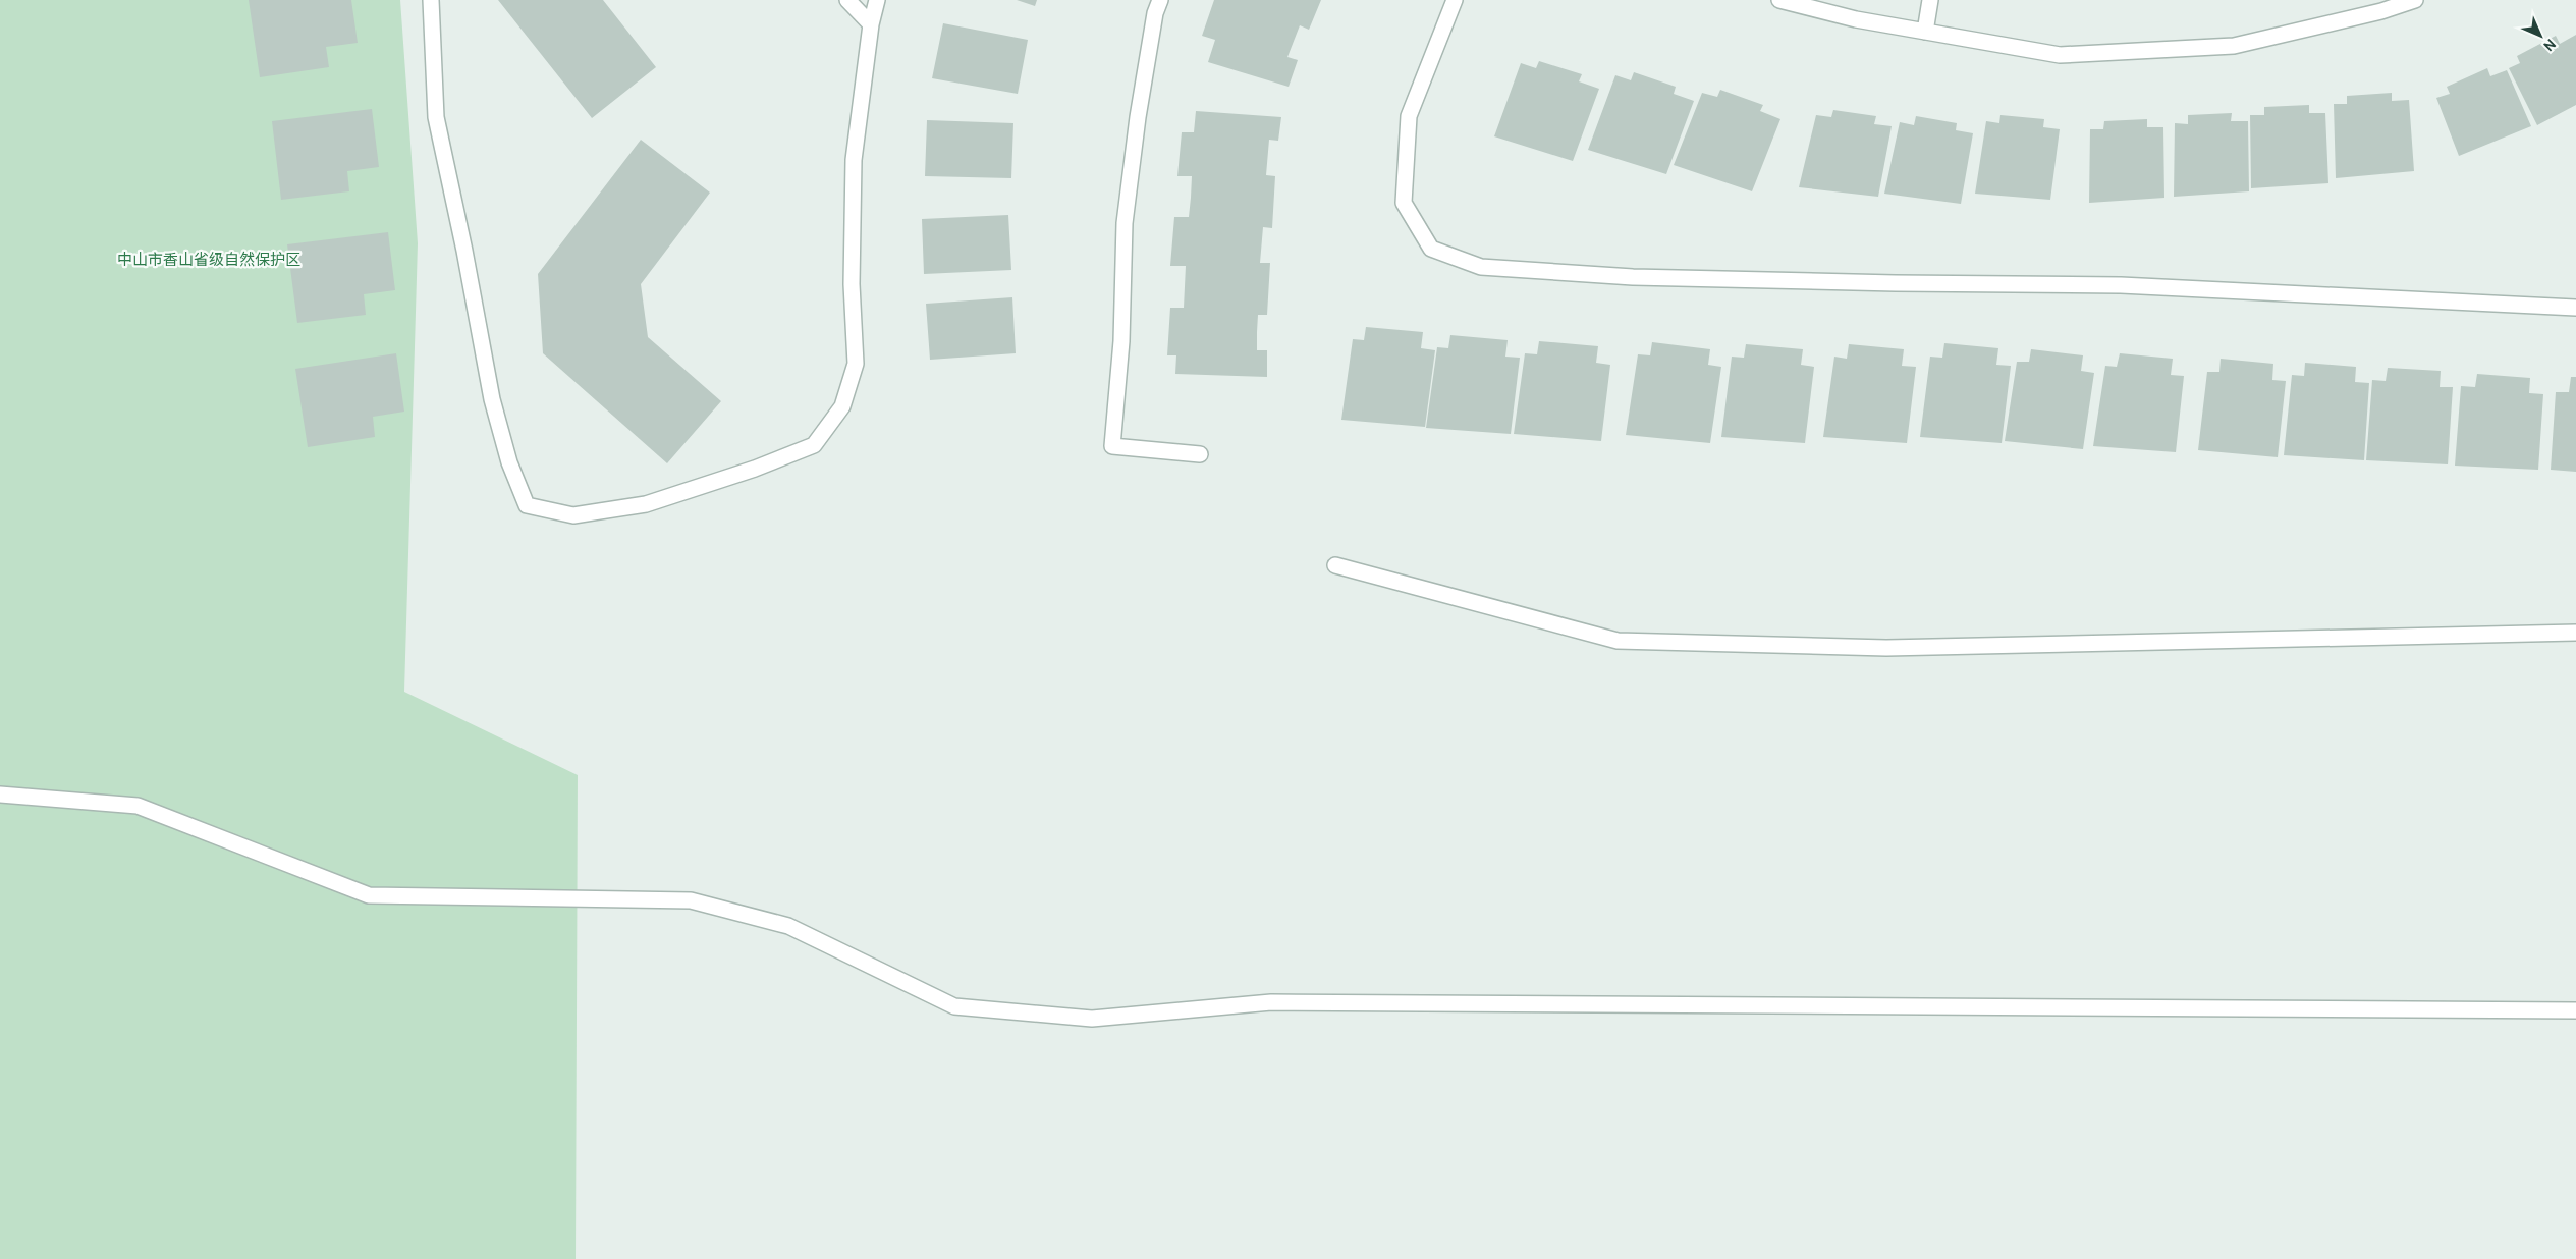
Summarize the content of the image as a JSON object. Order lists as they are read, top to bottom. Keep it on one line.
{"parks":["中山市香山省级自然保护区"],"north":"bottom right"}
